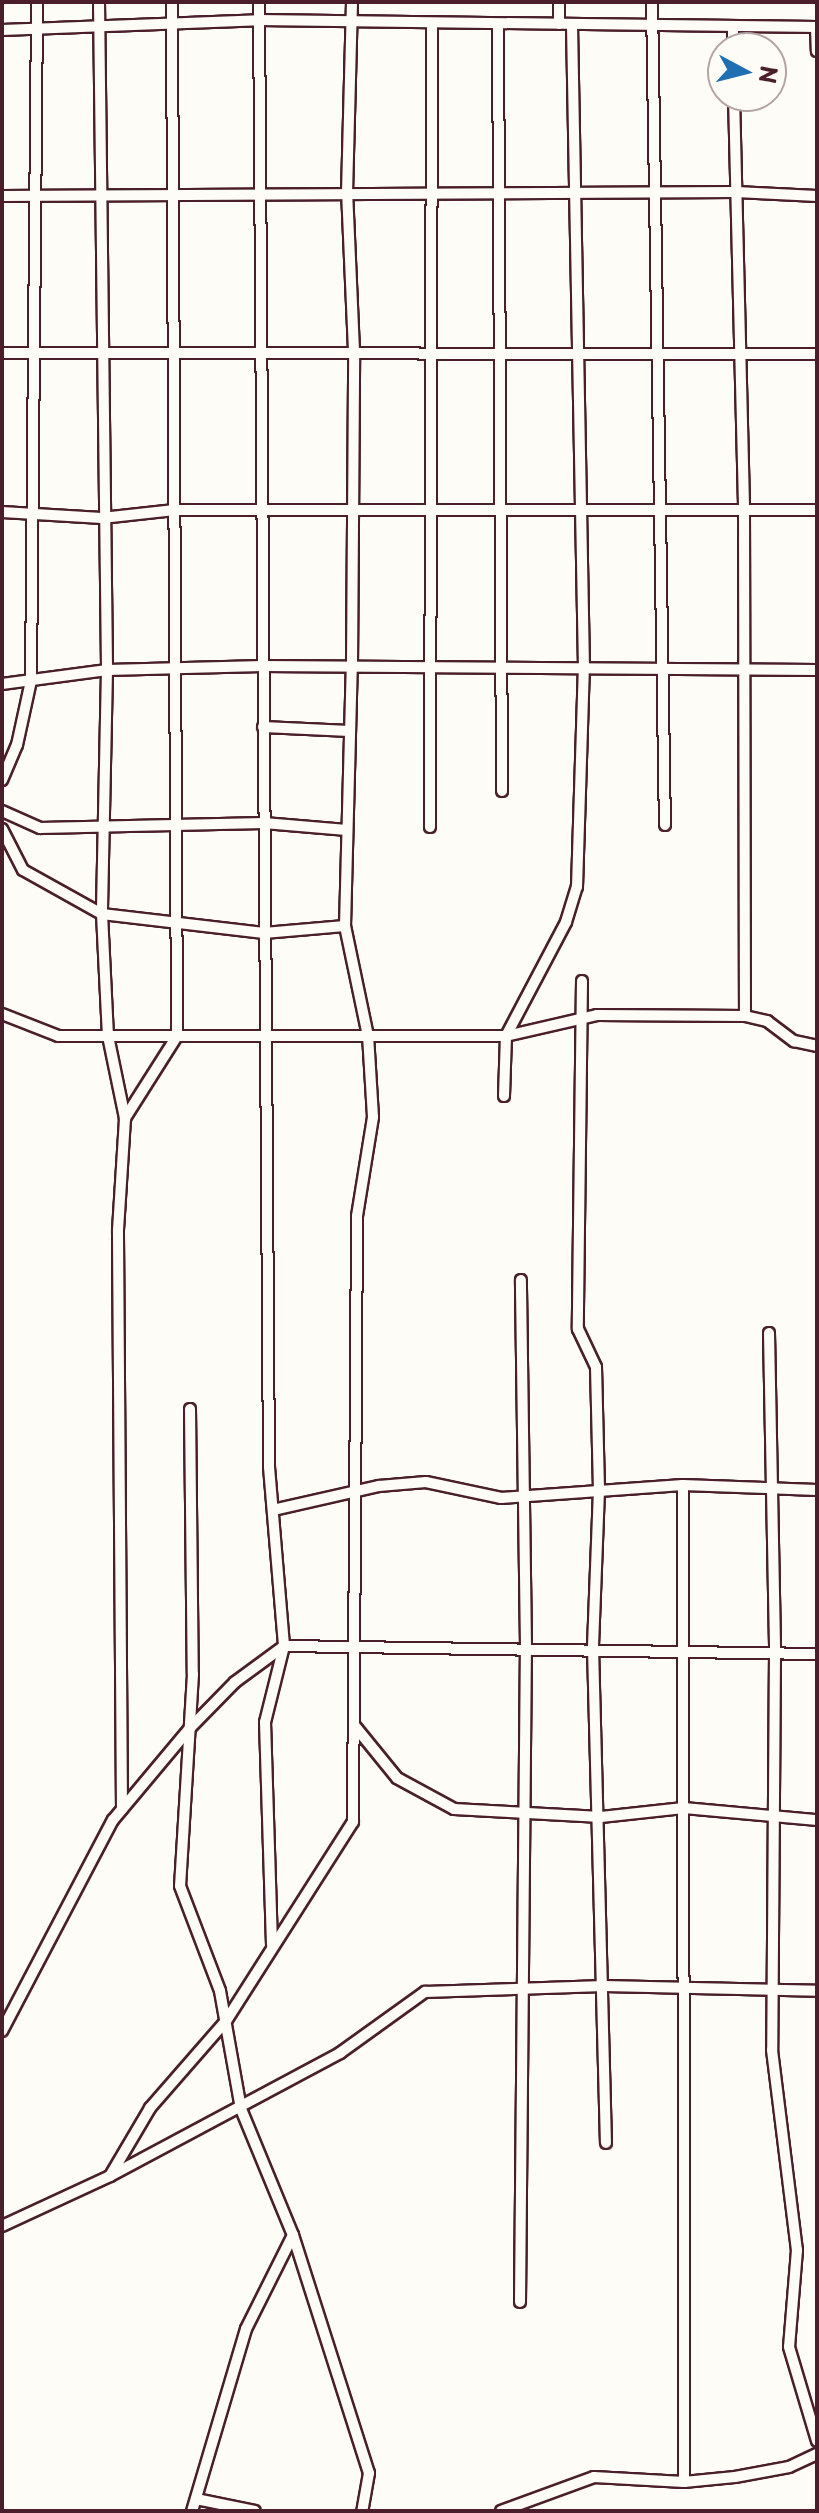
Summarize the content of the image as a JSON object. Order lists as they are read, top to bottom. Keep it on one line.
{"north":"right"}
